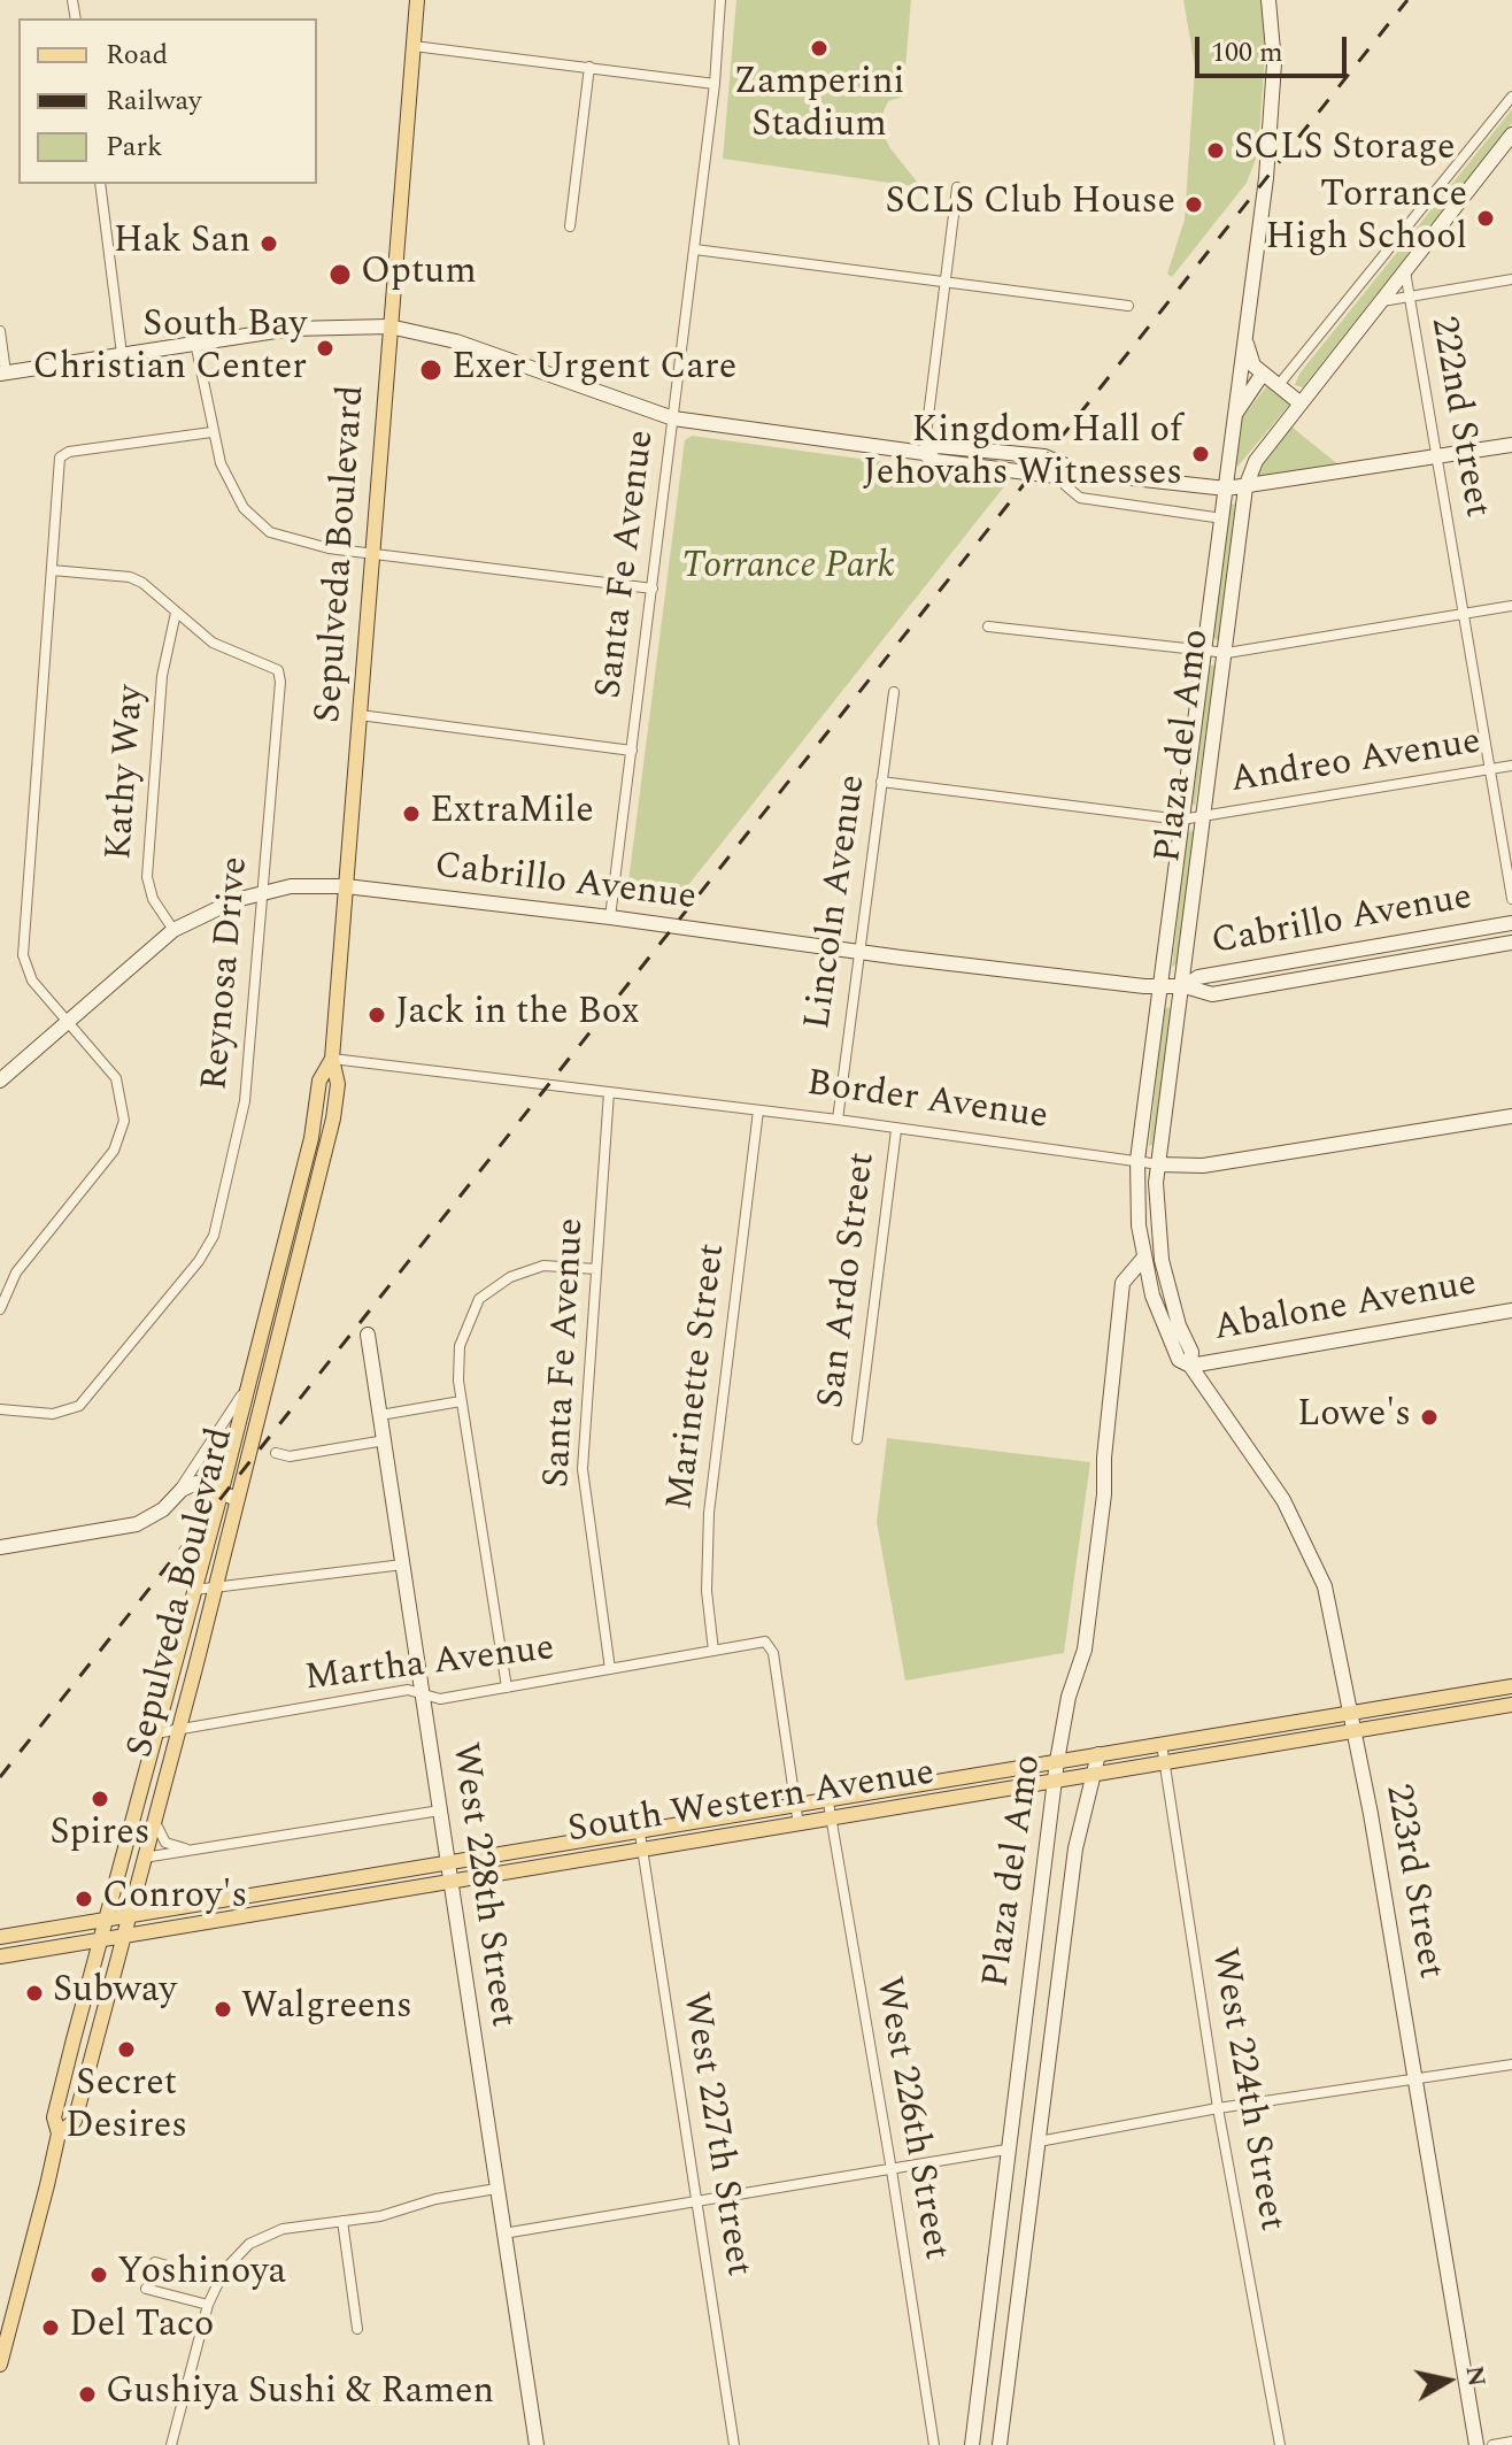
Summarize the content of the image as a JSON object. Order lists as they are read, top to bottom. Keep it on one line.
{"streets":{"main road":["Sepulveda Boulevard","South Western Avenue"],"street":["222nd Street","Santa Fe Avenue","Plaza del Amo","Andreo Avenue","Kathy Way","Cabrillo Avenue","Lincoln Avenue","Reynosa Drive","Border Avenue","San Ardo Street","Abalone Avenue","Marinette Street","Martha Avenue","223rd Street","West 228th Street","West 224th Street","West 226th Street","West 227th Street"]},"crossings":[["222nd Street","Plaza del Amo"],["222nd Street","Andreo Avenue"],["Sepulveda Boulevard","Cabrillo Avenue"],["Sepulveda Boulevard","Border Avenue"],["Sepulveda Boulevard","Martha Avenue"],["Sepulveda Boulevard","South Western Avenue"],["Santa Fe Avenue","Cabrillo Avenue"],["Santa Fe Avenue","Border Avenue"],["Santa Fe Avenue","Martha Avenue"],["Plaza del Amo","Andreo Avenue"],["Plaza del Amo","Cabrillo Avenue"],["Plaza del Amo","Border Avenue"],["Plaza del Amo","Abalone Avenue"],["Plaza del Amo","South Western Avenue"],["Plaza del Amo","223rd Street"],["Andreo Avenue","Lincoln Avenue"],["Kathy Way","Cabrillo Avenue"],["Kathy Way","Reynosa Drive"],["Cabrillo Avenue","Lincoln Avenue"],["Cabrillo Avenue","Reynosa Drive"],["Lincoln Avenue","Border Avenue"],["Border Avenue","San Ardo Street"],["Border Avenue","Marinette Street"],["Abalone Avenue","223rd Street"],["Marinette Street","Martha Avenue"],["Martha Avenue","South Western Avenue"],["Martha Avenue","West 228th Street"],["South Western Avenue","223rd Street"],["South Western Avenue","West 228th Street"],["South Western Avenue","West 224th Street"],["South Western Avenue","West 226th Street"],["South Western Avenue","West 227th Street"]],"parks":["Torrance Park"],"places":["Zamperini Stadium","SCLS Storage","SCLS Club House","Torrance High School","Hak San","Optum","South Bay Christian Center","Exer Urgent Care","Kingdom Hall of Jehovahs Witnesses","ExtraMile","Jack in the Box","Lowe's","Spires","Conroy's","Subway","Walgreens","Secret Desires","Yoshinoya","Del Taco","Gushiya Sushi & Ramen"],"legend":["Road","Railway","Park"],"scale_bar":"100 m","north":"right"}
